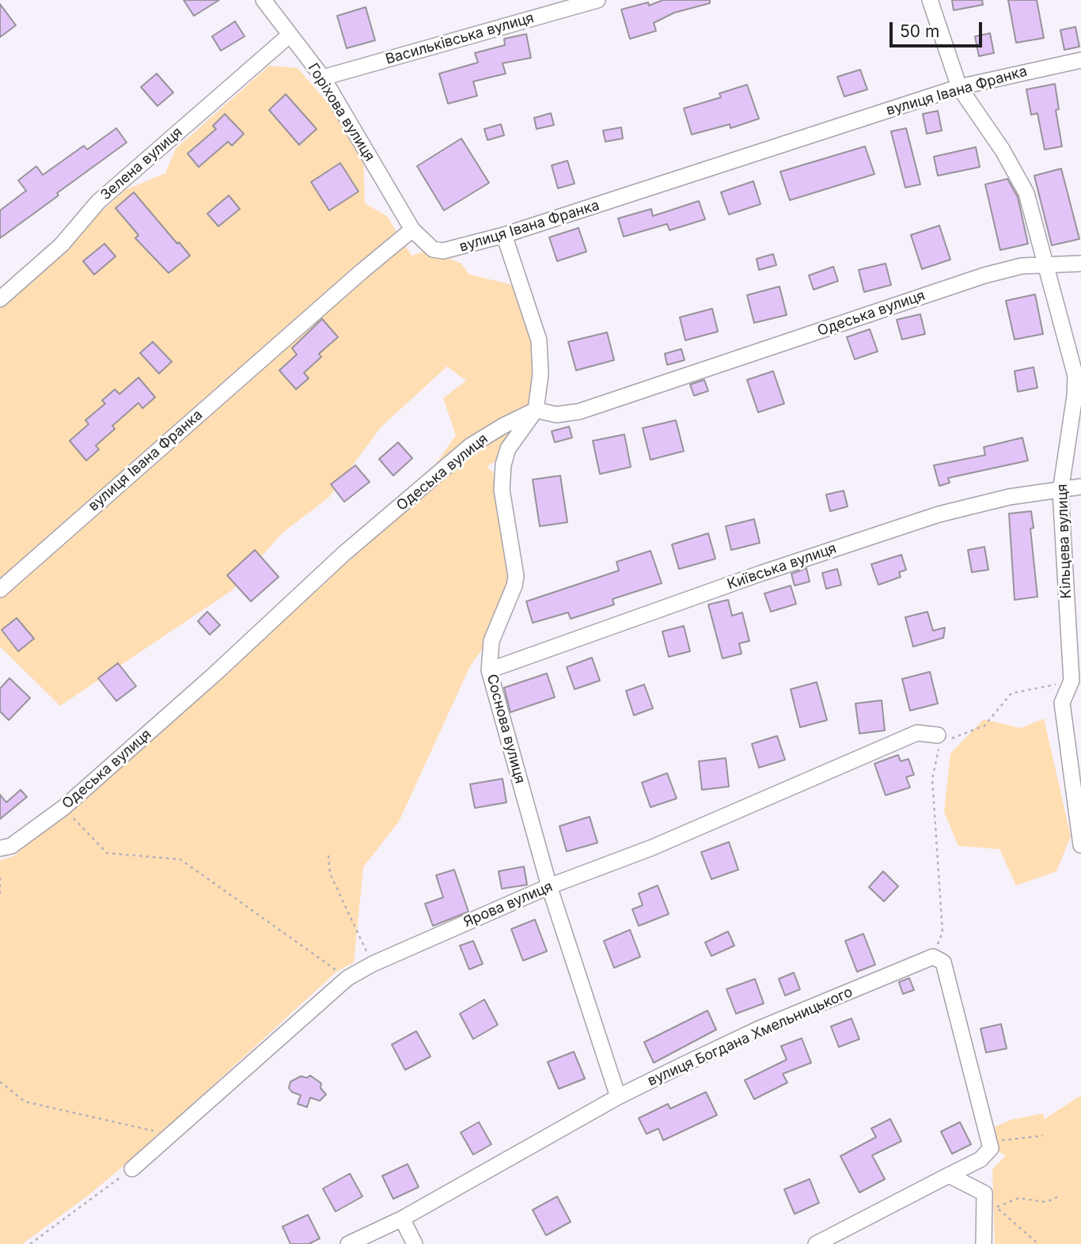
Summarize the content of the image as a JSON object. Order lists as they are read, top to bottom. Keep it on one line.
{"streets":{"street":["Васильківська вулиця","вулиця Івана Франка","Горіхова вулиця","Зелена вулиця","Одеська вулиця","Кільцева вулиця","Київська вулиця","Соснова вулиця","Ярова вулиця","вулиця Богдана Хмельницького"]},"crossings":[["Васильківська вулиця","Горіхова вулиця"],["вулиця Івана Франка","Горіхова вулиця"],["вулиця Івана Франка","Кільцева вулиця"],["вулиця Івана Франка","Соснова вулиця"],["Горіхова вулиця","Зелена вулиця"],["Одеська вулиця","Кільцева вулиця"],["Одеська вулиця","Соснова вулиця"],["Кільцева вулиця","Київська вулиця"],["Київська вулиця","Соснова вулиця"],["Соснова вулиця","Ярова вулиця"],["Соснова вулиця","вулиця Богдана Хмельницького"]],"scale_bar":"50 m"}
